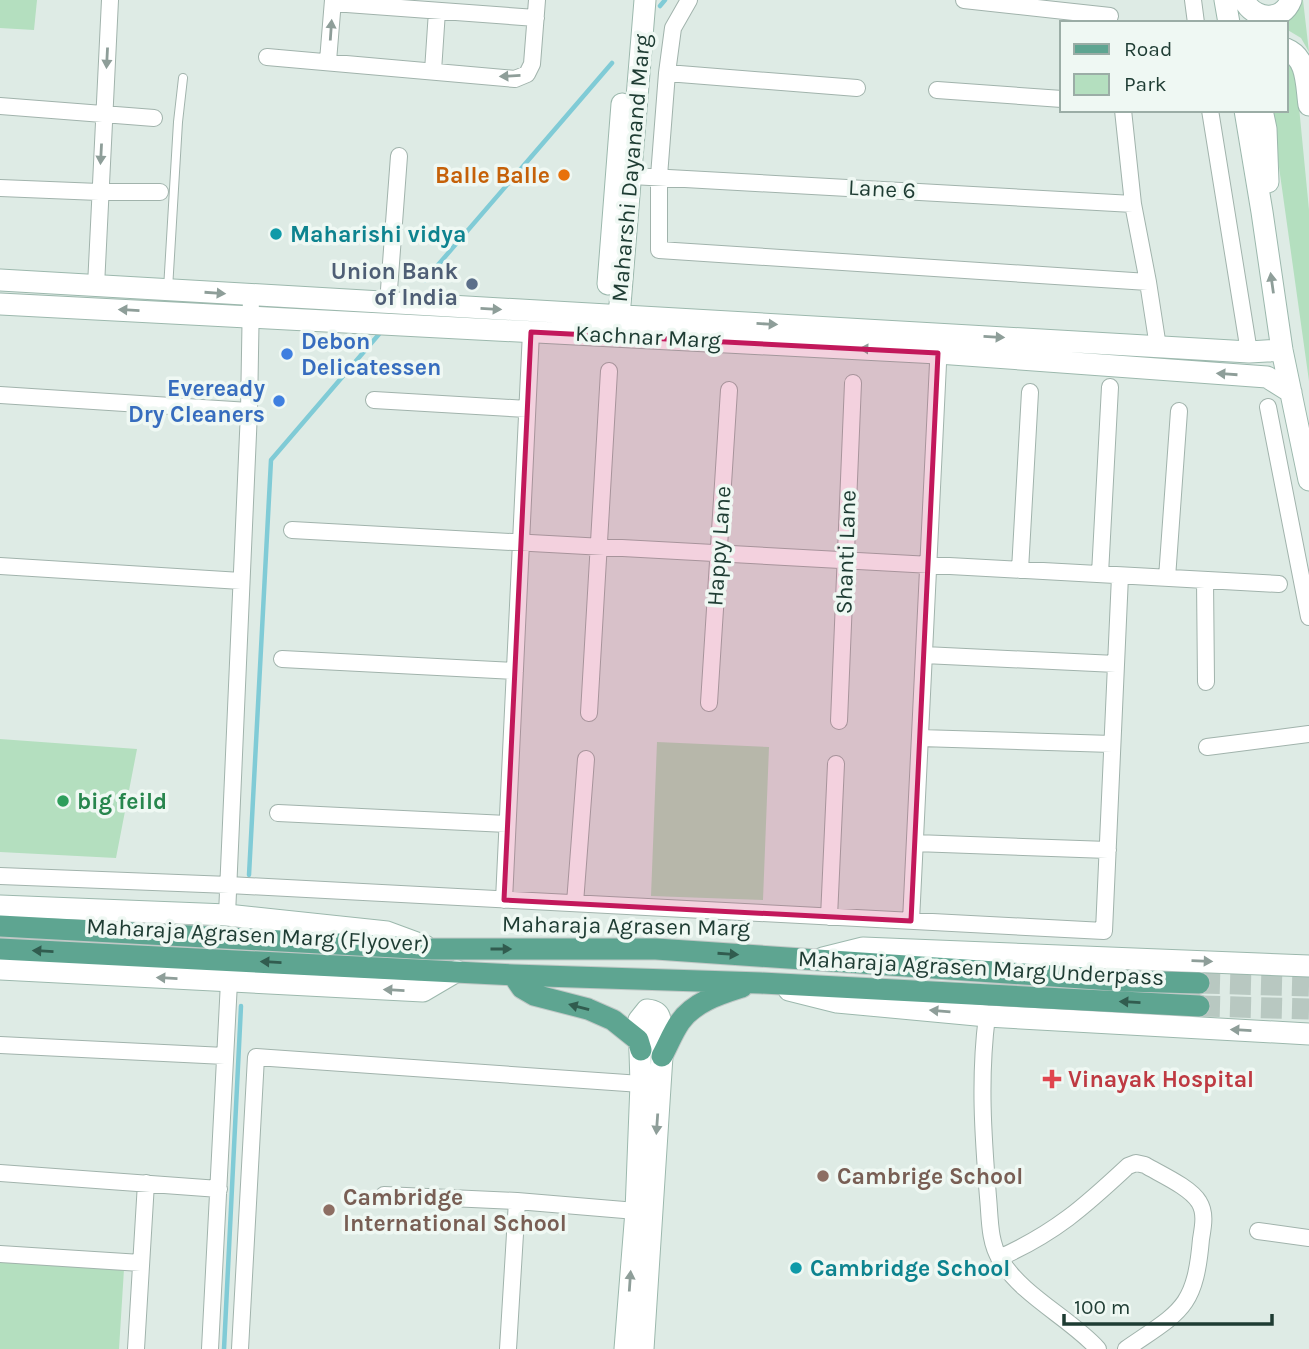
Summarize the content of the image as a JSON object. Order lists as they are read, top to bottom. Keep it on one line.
{"streets":{"main road":["Maharaja Agrasen Marg","Maharaja Agrasen Marg (Flyover)","Maharaja Agrasen Marg Underpass"],"street":["Maharshi Dayanand Marg","Lane 6","Kachnar Marg","Happy Lane","Shanti Lane"]},"crossings":[["Maharshi Dayanand Marg","Lane 6"],["Maharshi Dayanand Marg","Kachnar Marg"],["Maharaja Agrasen Marg","Maharaja Agrasen Marg (Flyover)"],["Maharaja Agrasen Marg","Maharaja Agrasen Marg Underpass"]],"places":{"other":["Balle Balle","Maharishi vidya","Union Bank of India","Debon Delicatessen","Eveready Dry Cleaners","big feild","Cambrige School","Cambridge International School","Cambridge School"],"health":["Vinayak Hospital"]},"legend":["Road","Park"],"scale_bar":"100 m"}
